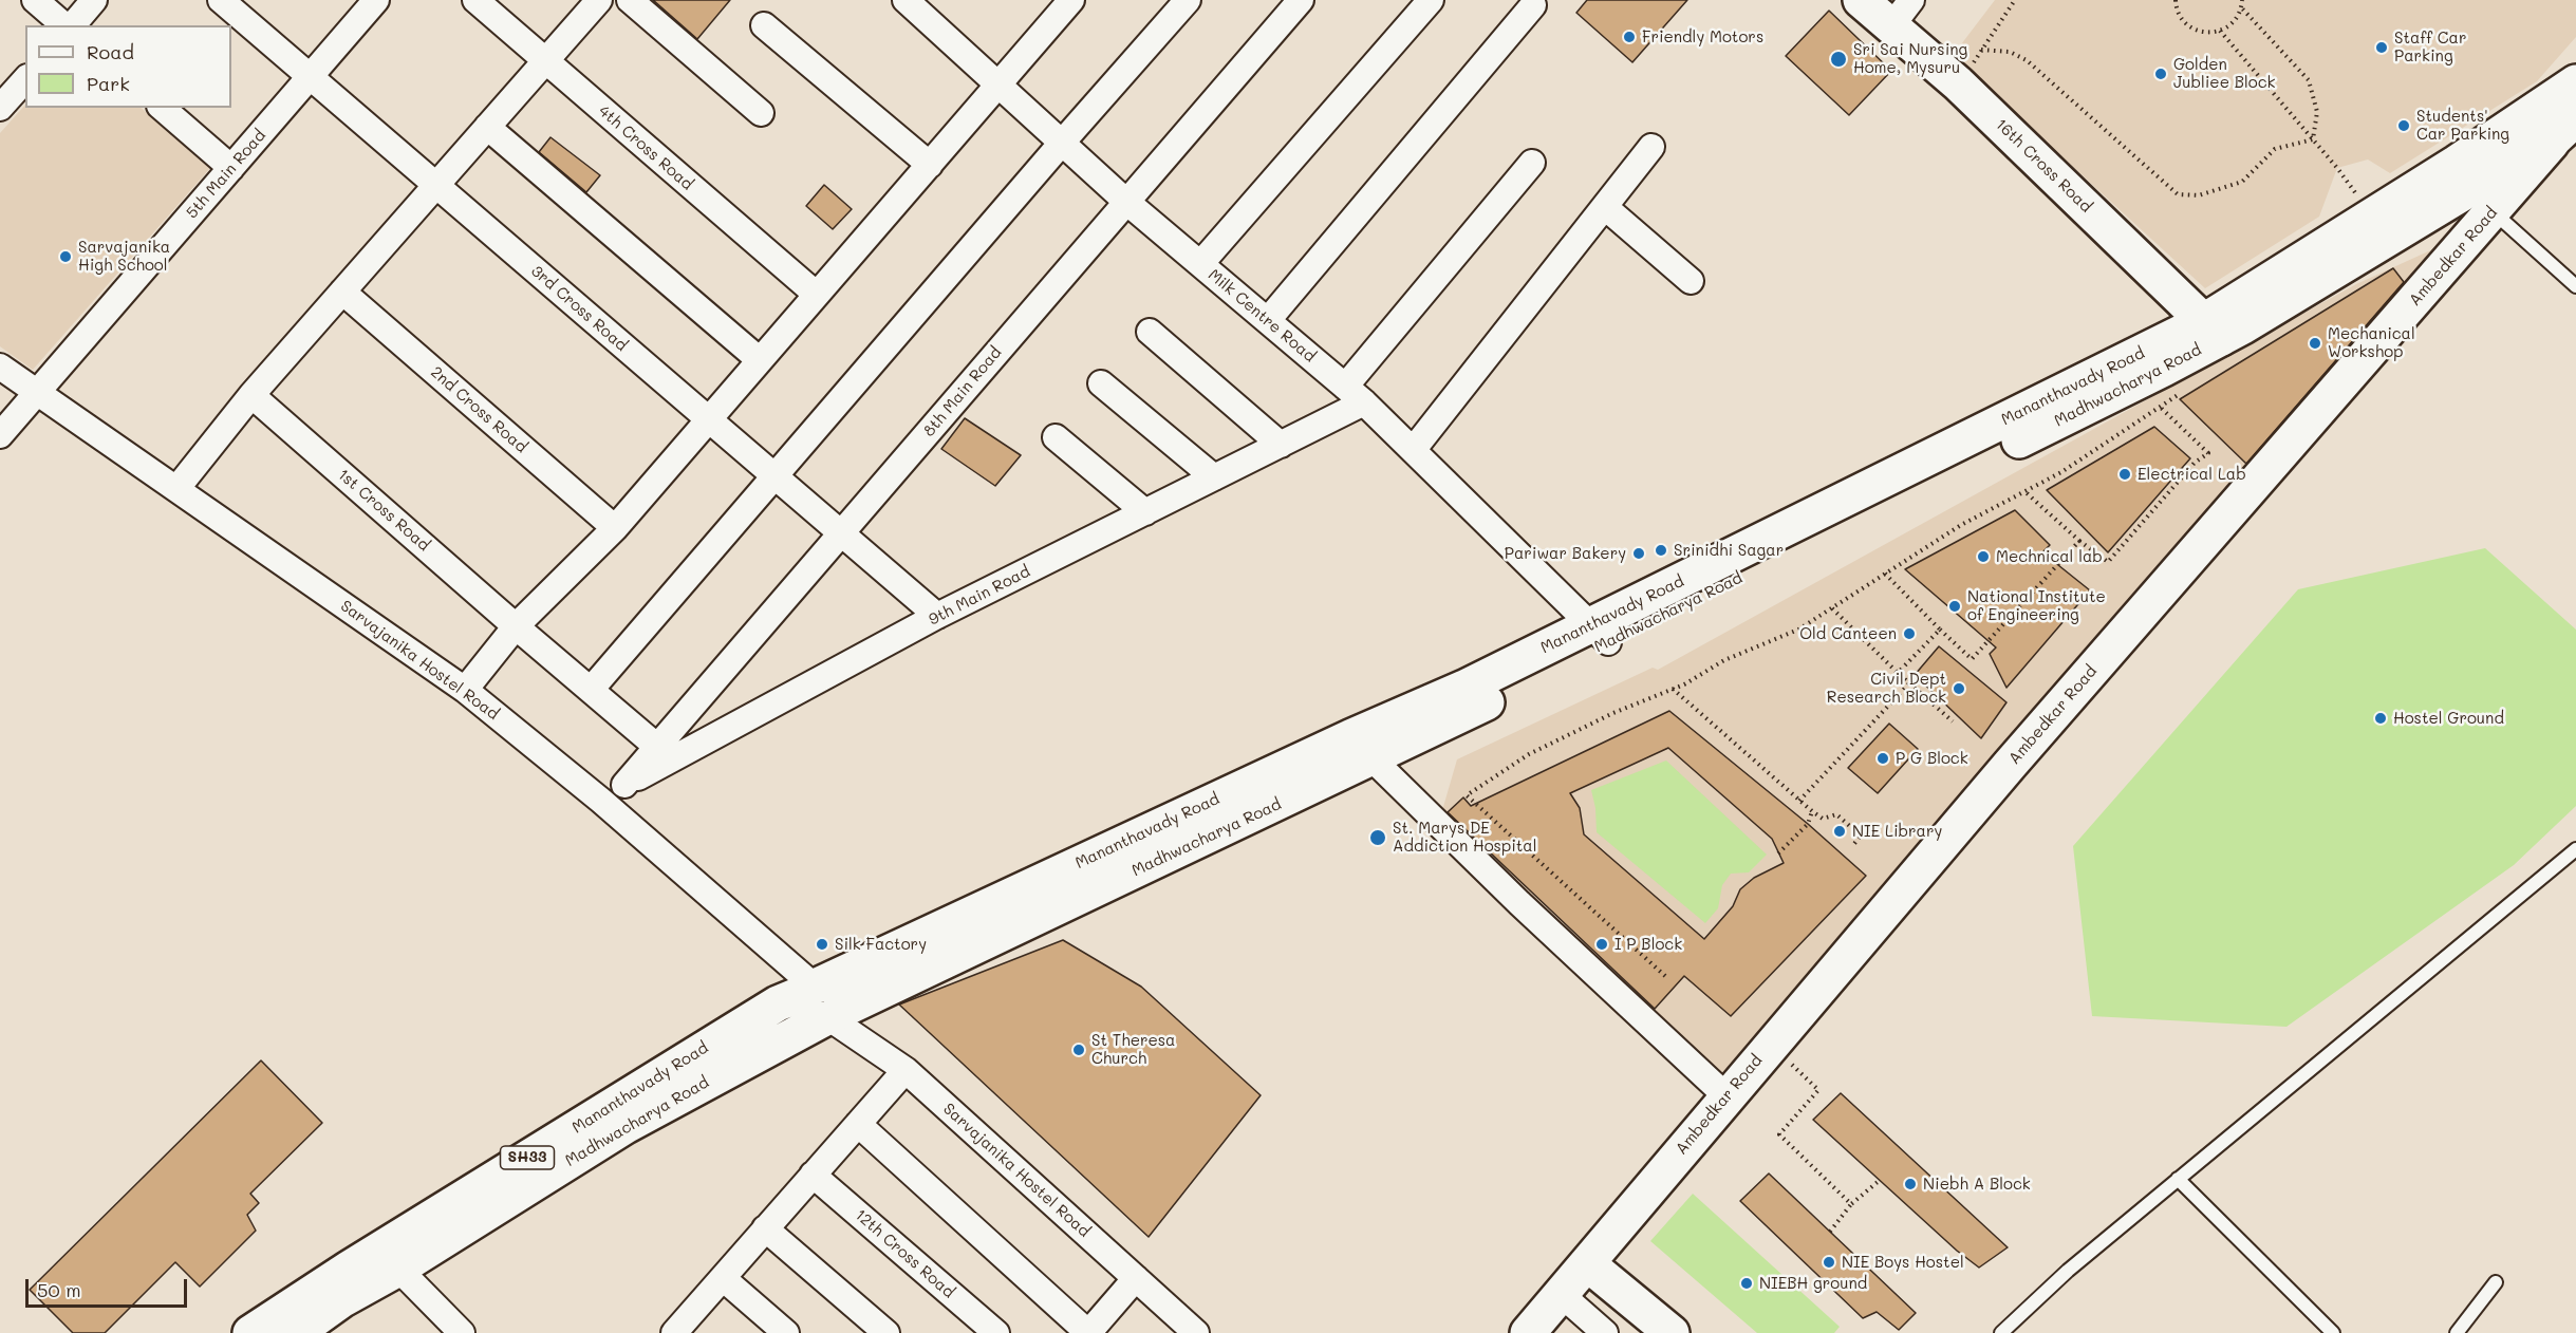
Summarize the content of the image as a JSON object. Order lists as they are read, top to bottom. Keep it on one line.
{"streets":{"main road":["16th Cross Road","Ambedkar Road","Madhwacharya Road","Mananthavady Road","SH33"],"street":["4th Cross Road","5th Main Road","3rd Cross Road","Milk Centre Road","8th Main Road","2nd Cross Road","1st Cross Road","9th Main Road","Sarvajanika Hostel Road","12th Cross Road"]},"crossings":[["16th Cross Road","Madhwacharya Road"],["16th Cross Road","Mananthavady Road"],["5th Main Road","3rd Cross Road"],["5th Main Road","Sarvajanika Hostel Road"],["Ambedkar Road","Madhwacharya Road"],["3rd Cross Road","8th Main Road"],["3rd Cross Road","9th Main Road"],["Milk Centre Road","Mananthavady Road"],["Milk Centre Road","8th Main Road"],["Milk Centre Road","9th Main Road"],["Madhwacharya Road","Mananthavady Road"],["Madhwacharya Road","Sarvajanika Hostel Road"],["Mananthavady Road","Sarvajanika Hostel Road"],["8th Main Road","1st Cross Road"],["8th Main Road","9th Main Road"],["9th Main Road","Sarvajanika Hostel Road"]],"places":["Friendly Motors","Staff Car Parking","Sri Sai Nursing Home, Mysuru","Golden Jubliee Block","Students' Car Parking","Sarvajanika High School","Mechanical Workshop","Electrical Lab","Srinidhi Sagar","Pariwar Bakery","Mechnical lab","National Institute of Engineering","Old Canteen","Civil Dept Research Block","Hostel Ground","P G Block","NIE Library","St. Marys DE Addiction Hospital","Silk Factory","I P Block","St Theresa Church","Niebh A Block","NIE Boys Hostel","NIEBH ground"],"legend":["Road","Park"],"scale_bar":"50 m"}
